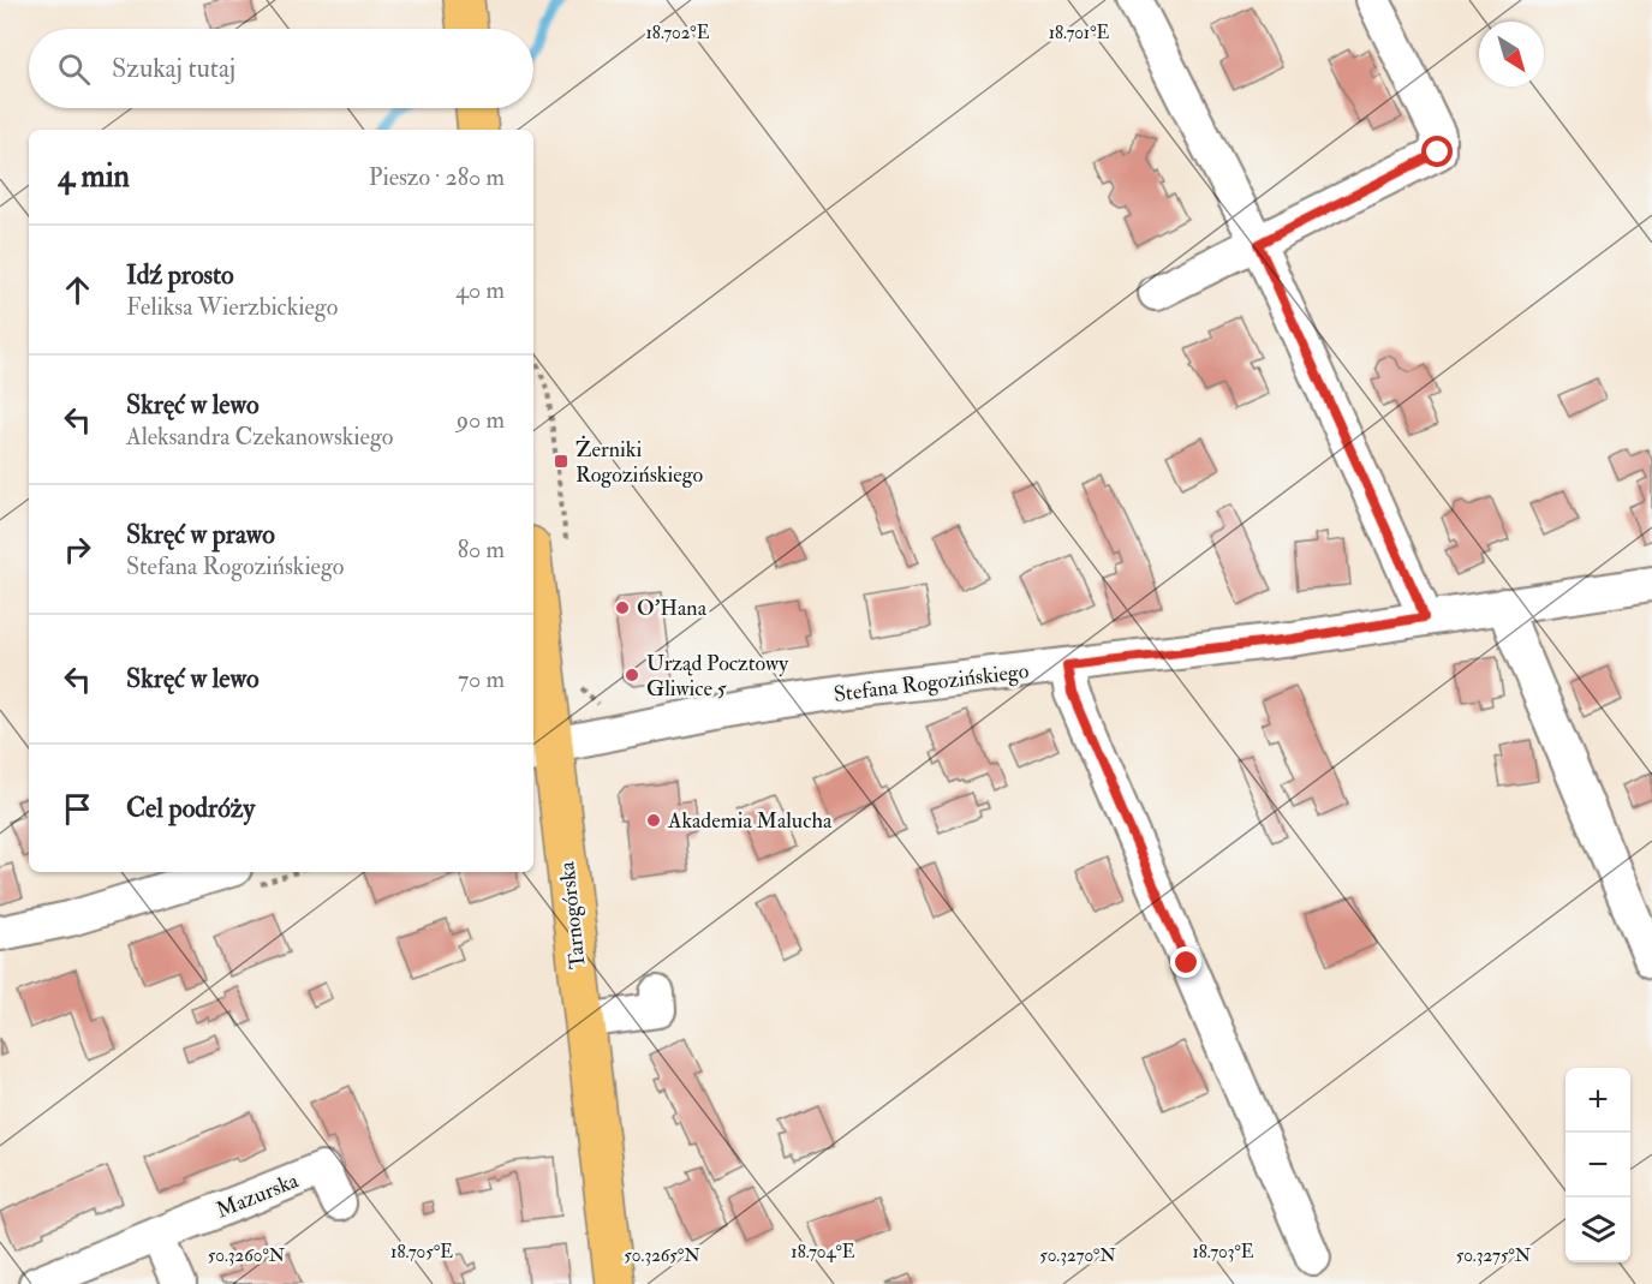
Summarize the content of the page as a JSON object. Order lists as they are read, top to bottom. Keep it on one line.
{"streets":{"main road":["Tarnogórska"],"street":["Stefana Rogozińskiego","Mazurska"]},"crossings":[["Stefana Rogozińskiego","Tarnogórska"]],"places":{"transit":["Żerniki Rogozińskiego"],"other":["O'Hana","Urząd Pocztowy Gliwice 5","Akademia Malucha"]},"north":"bottom right","page":{"search":"Szukaj tutaj","heading":["4 min","Pieszo · 280 m"],"list":[["Idź prosto","Feliksa Wierzbickiego","40 m"],["Skręć w lewo","Aleksandra Czekanowskiego","90 m"],["Skręć w prawo","Stefana Rogozińskiego","80 m"],["Skręć w lewo","70 m"],"Cel podróży"],"map_buttons":["+","−"]},"coordinates":["18.702°E","18.701°E","18.705°E","18.704°E","18.703°E","50.3260°N","50.3265°N","50.3270°N","50.3275°N"]}
